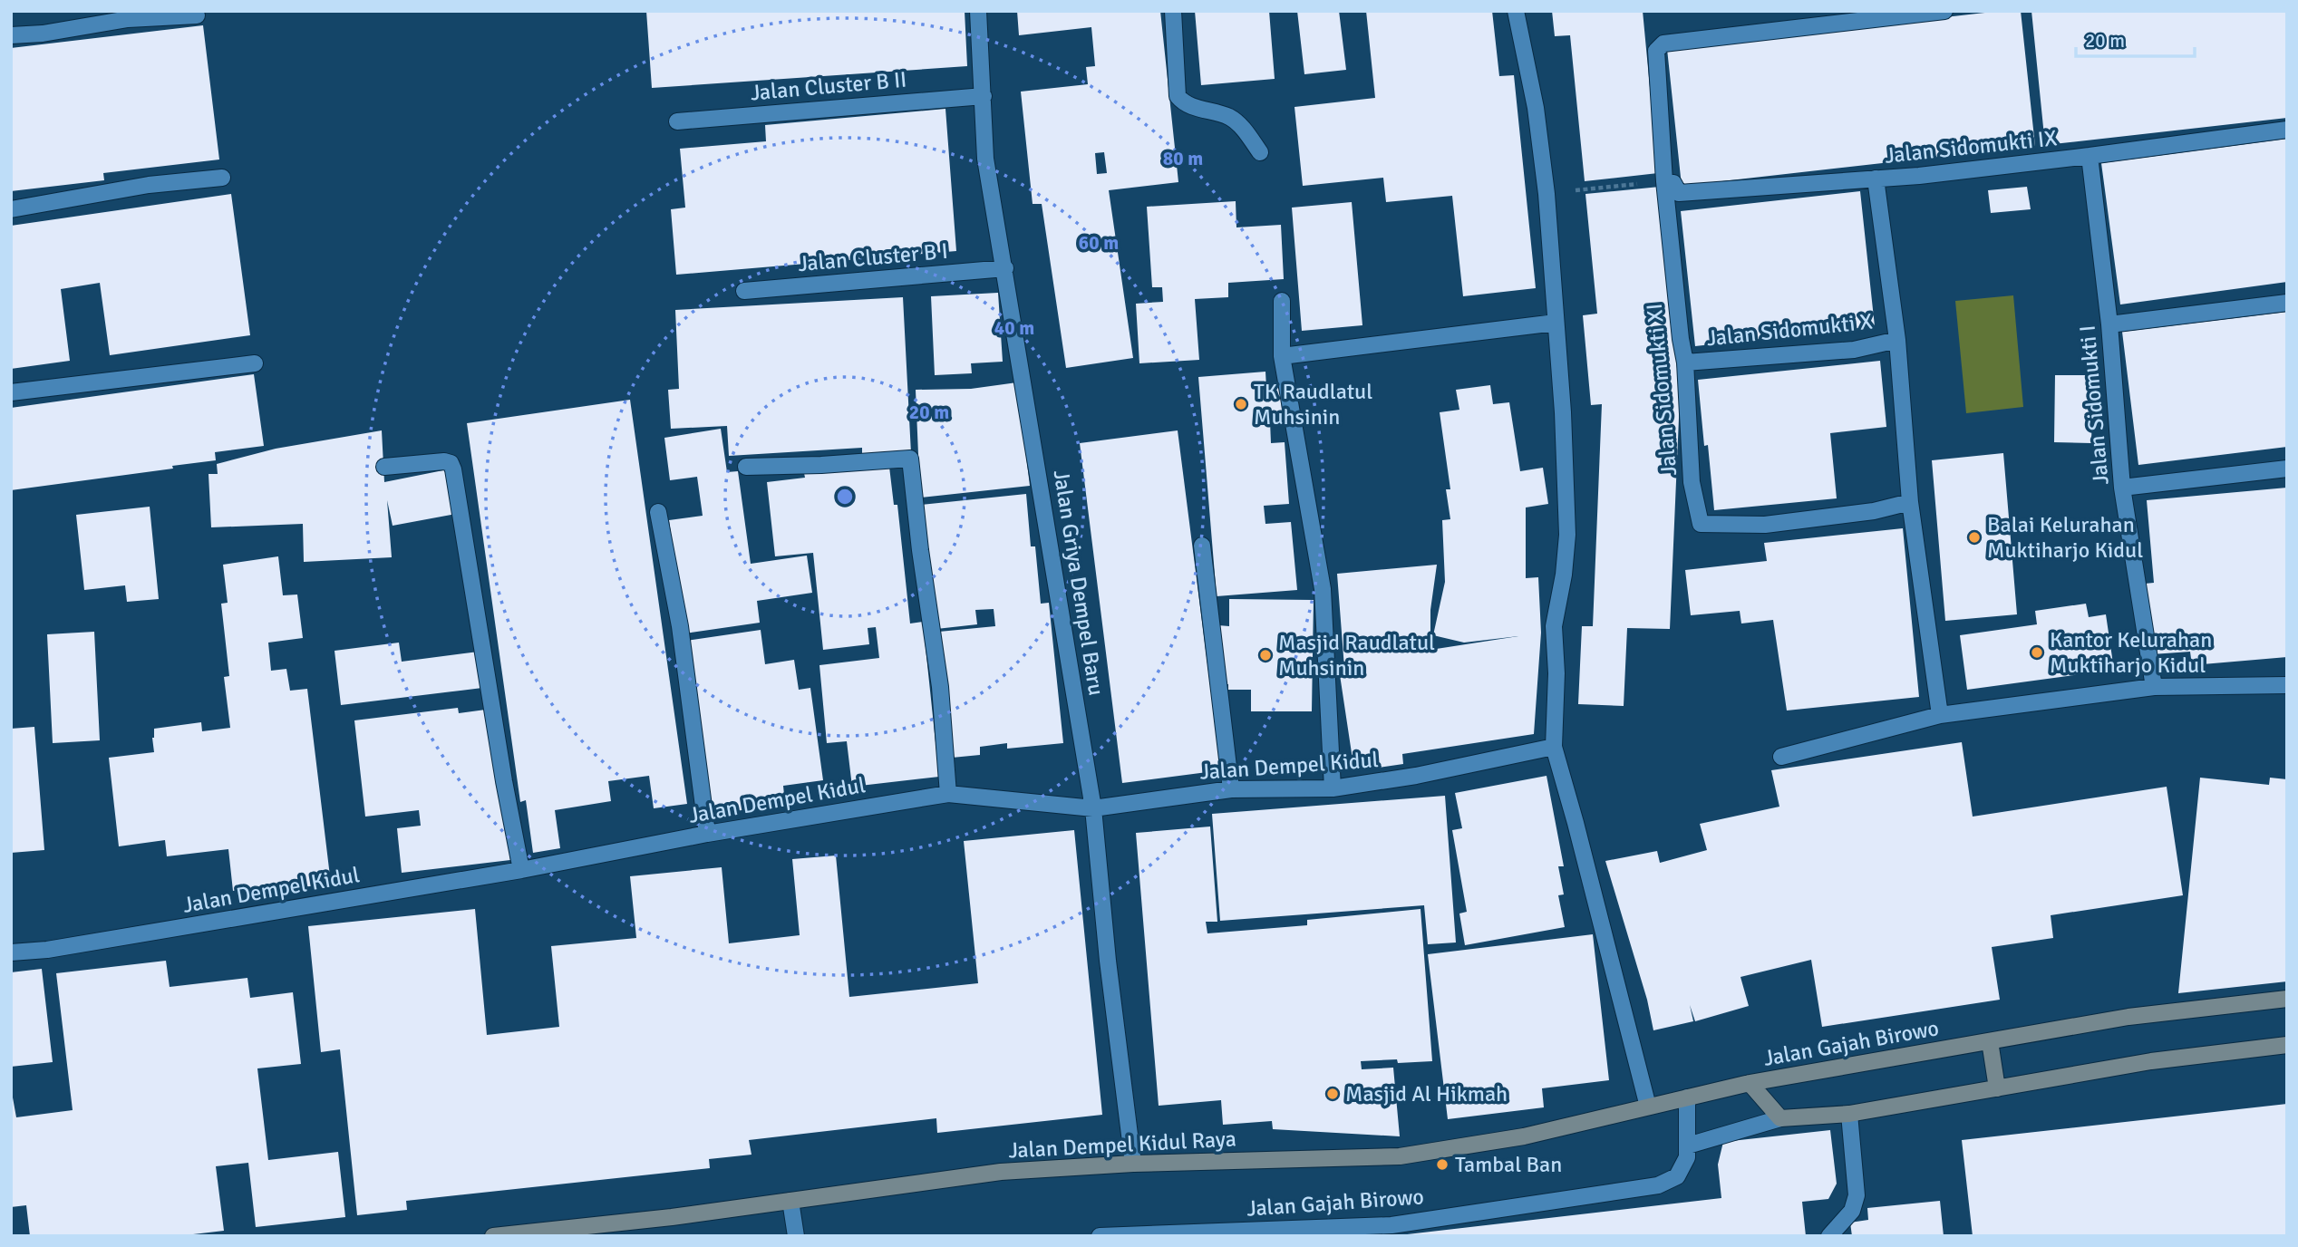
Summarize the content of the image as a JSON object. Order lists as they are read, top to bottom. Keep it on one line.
{"streets":{"street":["Jalan Cluster B II","Jalan Sidomukti IX","Jalan Cluster B I","Jalan Sidomukti X","Jalan Sidomukti XI","Jalan Sidomukti I","Jalan Griya Dempel Baru","Jalan Dempel Kidul","Jalan Gajah Birowo","Jalan Dempel Kidul Raya"]},"crossings":[["Jalan Cluster B II","Jalan Griya Dempel Baru"],["Jalan Sidomukti IX","Jalan Sidomukti XI"],["Jalan Sidomukti IX","Jalan Sidomukti I"],["Jalan Cluster B I","Jalan Griya Dempel Baru"],["Jalan Sidomukti X","Jalan Sidomukti XI"],["Jalan Griya Dempel Baru","Jalan Dempel Kidul"],["Jalan Griya Dempel Baru","Jalan Dempel Kidul Raya"],["Jalan Gajah Birowo","Jalan Dempel Kidul Raya"]],"places":["TK Raudlatul Muhsinin","Balai Kelurahan Muktiharjo Kidul","Kantor Kelurahan Muktiharjo Kidul","Masjid Raudlatul Muhsinin","Masjid Al Hikmah","Tambal Ban"],"scale_bar":"20 m","rings":["80 m","60 m","40 m","20 m"]}
